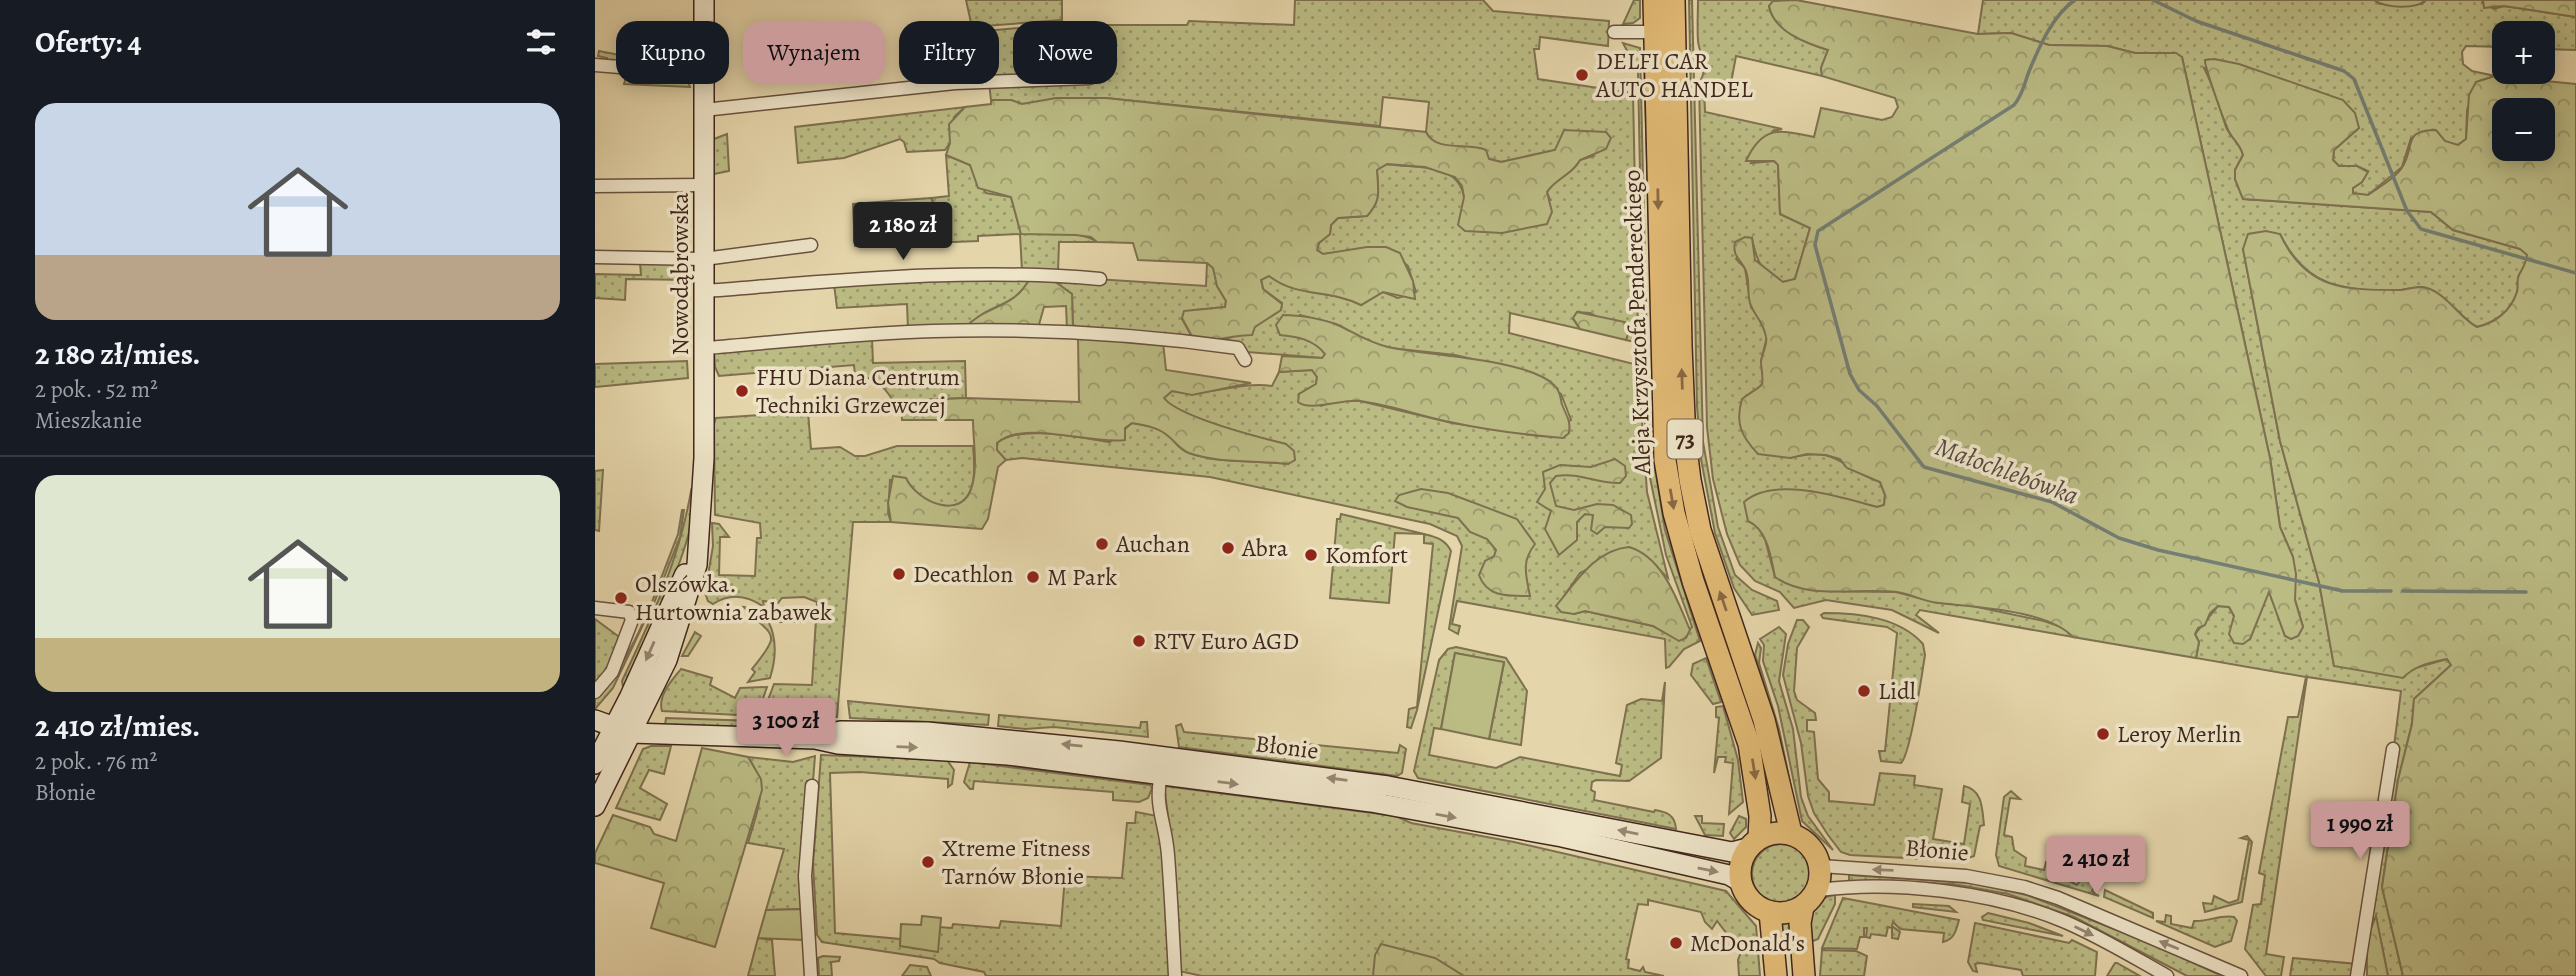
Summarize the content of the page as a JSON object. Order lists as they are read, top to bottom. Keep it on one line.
{"streets":{"main road":["Nowodąbrowska","Aleja Krzysztofa Pendereckiego","73","Błonie"]},"crossings":[["Nowodąbrowska","Błonie"],["Aleja Krzysztofa Pendereckiego","73"],["Aleja Krzysztofa Pendereckiego","Błonie"],["73","Błonie"]],"water":["Małochlebówka"],"places":["DELFI CAR AUTO HANDEL","FHU Diana Centrum Techniki Grzewczej","Auchan","Abra","Komfort","Decathlon","M Park","Olszówka. Hurtownia zabawek","RTV Euro AGD","Lidl","Leroy Merlin","Xtreme Fitness Tarnów Błonie","McDonald's"],"page":{"heading":"Oferty: 4","map_buttons":["+","−"],"chip":["Kupno","Wynajem","Filtry","Nowe"],"list":[{"name":"2 180 zł/mies.","note":"2 pok. · 52 m² · Mieszkanie"},{"name":"2 410 zł/mies.","note":"2 pok. · 76 m² · Błonie"}],"price":["2 180 zł","3 100 zł","1 990 zł","2 410 zł"]}}
